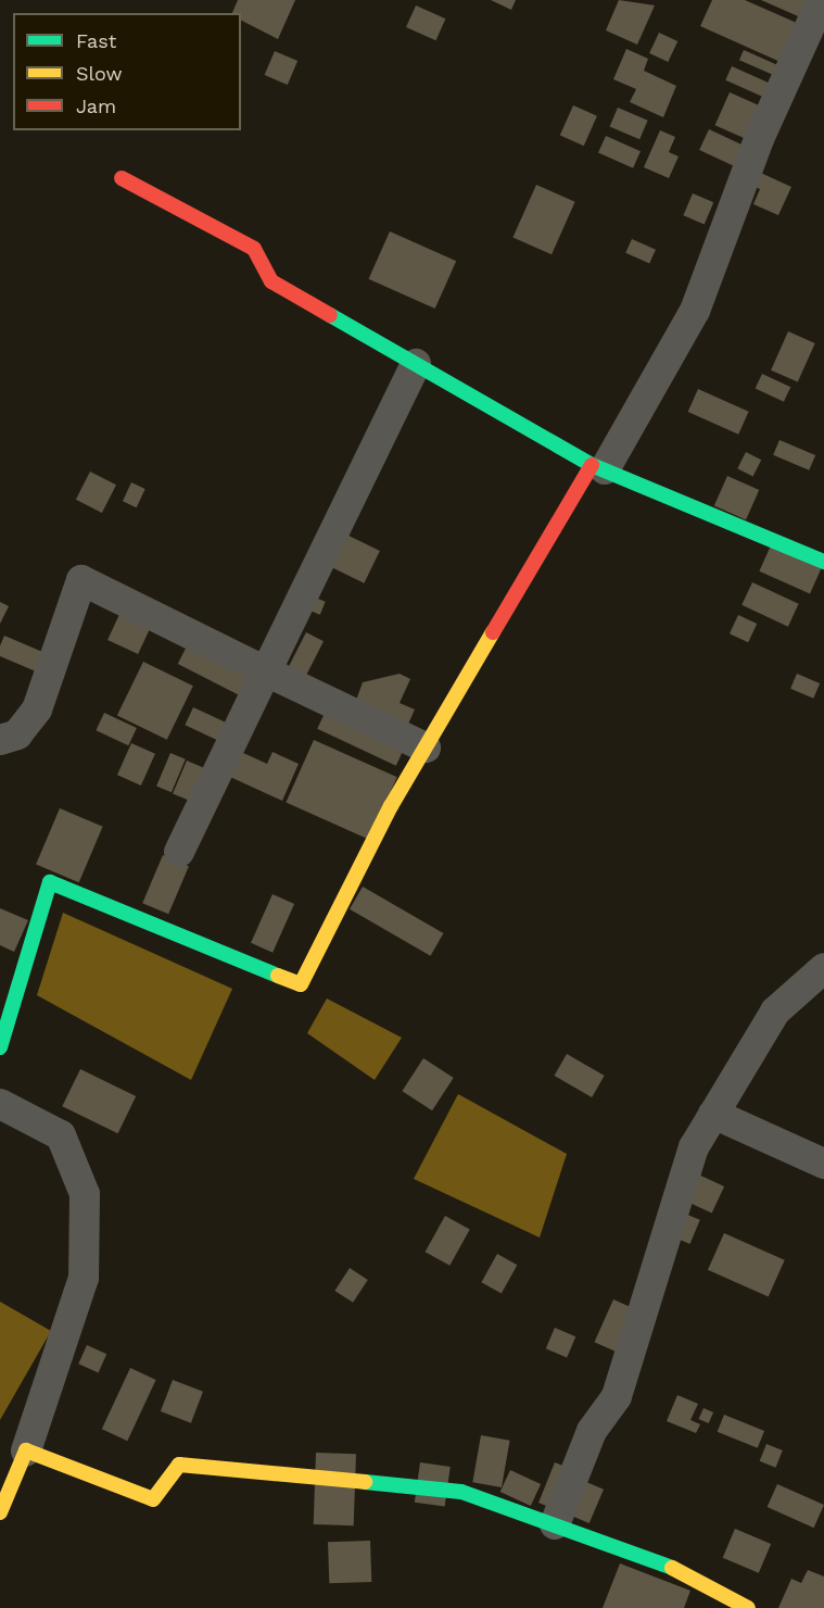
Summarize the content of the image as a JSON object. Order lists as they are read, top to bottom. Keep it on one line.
{"legend":["Fast","Slow","Jam"]}
